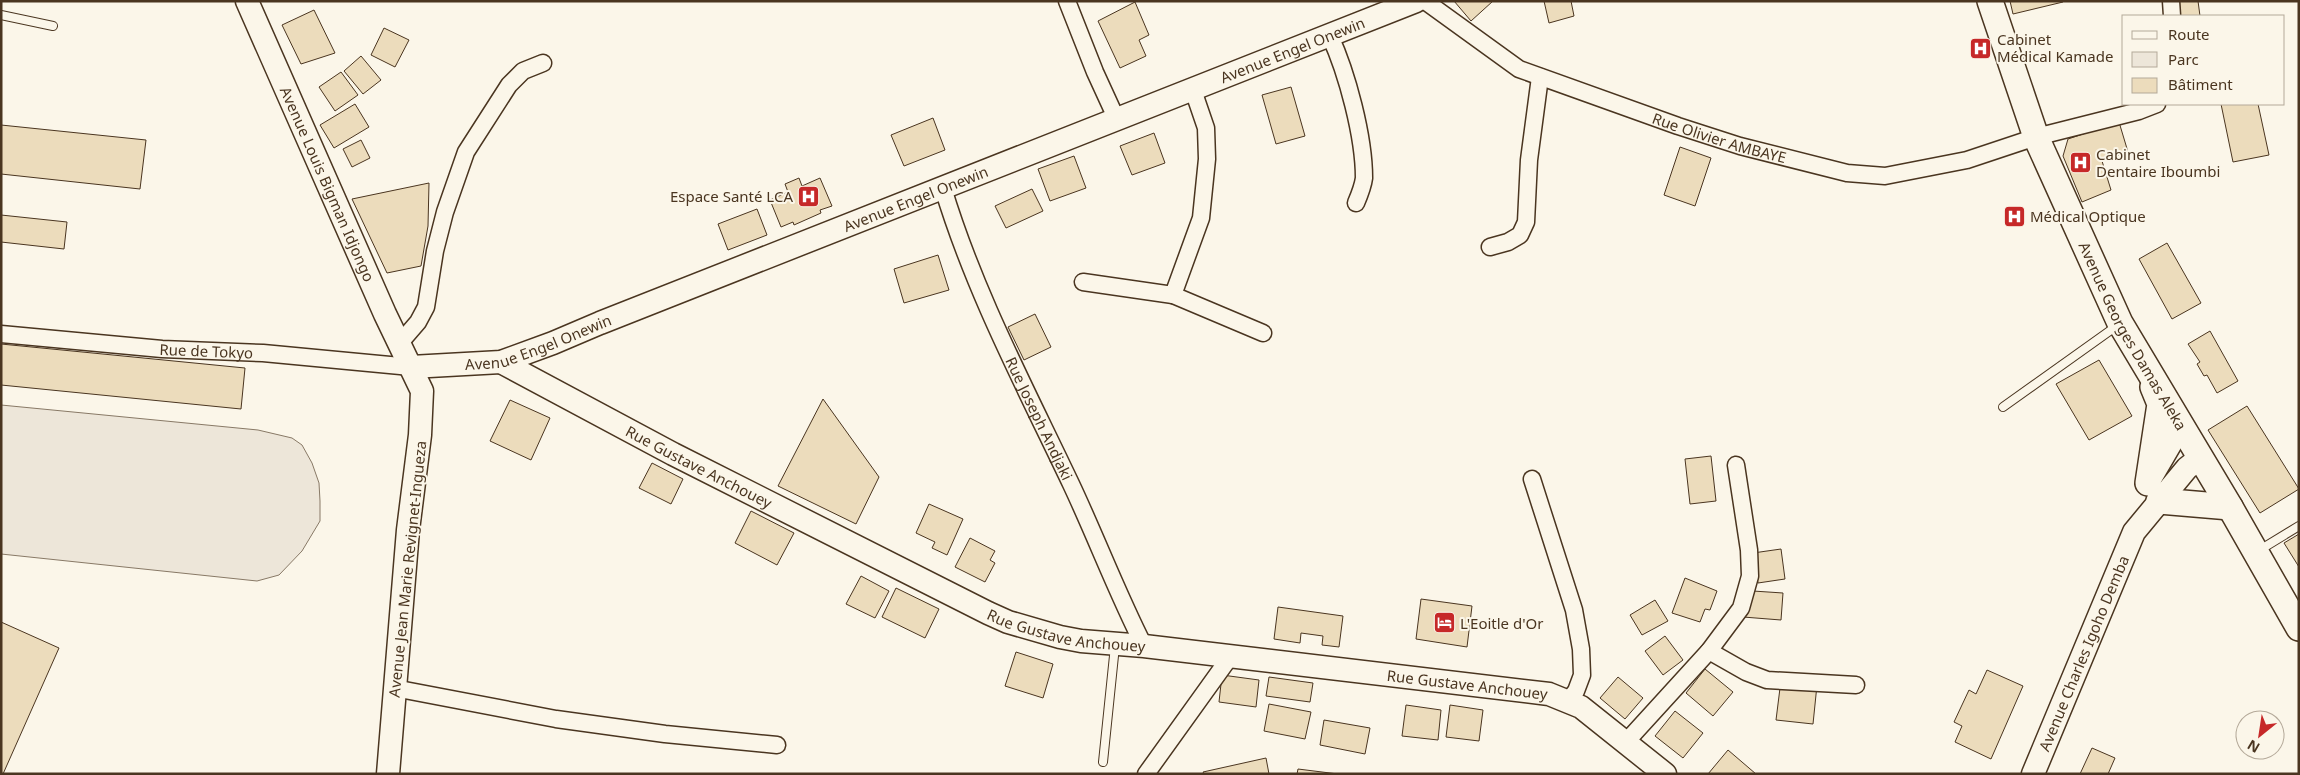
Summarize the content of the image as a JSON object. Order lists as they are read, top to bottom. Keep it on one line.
{"streets":{"main road":["Avenue Georges Damas Aleka"],"street":["Avenue Engel Onewin","Rue Olivier AMBAYE","Avenue Louis Bigman Idjongo","Rue de Tokyo","Rue Joseph Andjaki","Rue Gustave Anchouey","Avenue Jean Marie Revignet-Ingueza","Avenue Charles Igoho Demba"]},"crossings":[["Avenue Engel Onewin","Avenue Louis Bigman Idjongo"],["Avenue Engel Onewin","Rue de Tokyo"],["Avenue Engel Onewin","Rue Joseph Andjaki"],["Avenue Engel Onewin","Rue Gustave Anchouey"],["Avenue Engel Onewin","Avenue Jean Marie Revignet-Ingueza"],["Rue Olivier AMBAYE","Avenue Georges Damas Aleka"],["Avenue Louis Bigman Idjongo","Rue de Tokyo"],["Avenue Louis Bigman Idjongo","Avenue Jean Marie Revignet-Ingueza"],["Rue de Tokyo","Avenue Jean Marie Revignet-Ingueza"],["Rue Joseph Andjaki","Rue Gustave Anchouey"]],"places":{"hospital":["Cabinet Médical Kamade","Cabinet Dentaire Iboumbi","Espace Santé LCA","Médical Optique"],"hotel":["L'Eoitle d'Or"]},"legend":["Route","Parc","Bâtiment"],"north":"bottom left"}
